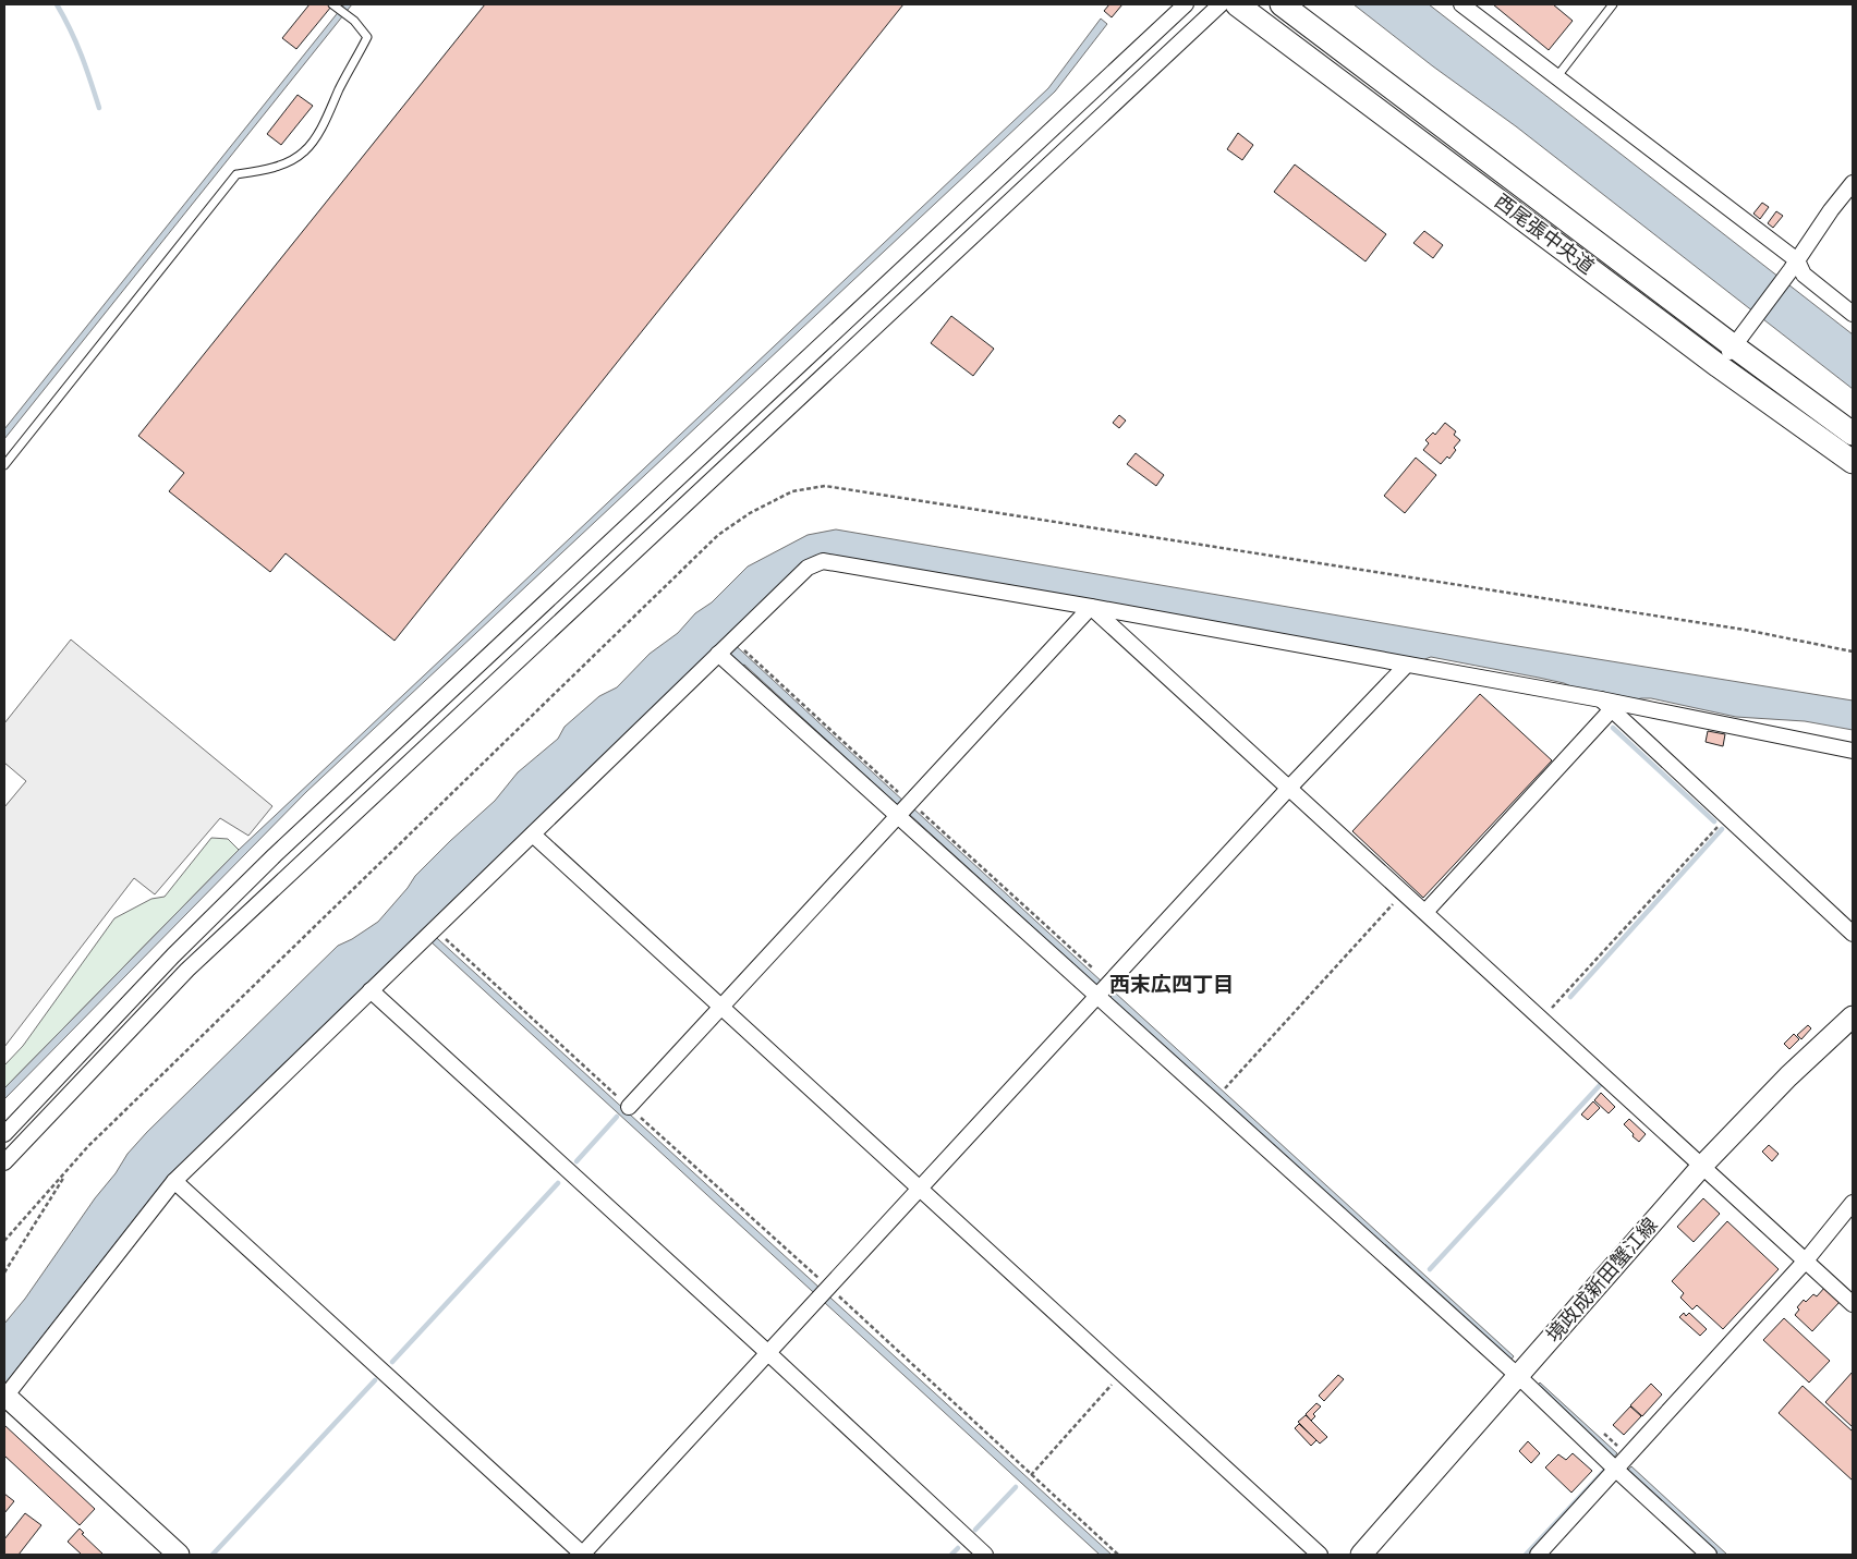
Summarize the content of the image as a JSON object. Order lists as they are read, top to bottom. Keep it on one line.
{"streets":{"main road":["西尾張中央道","境政成新田蟹江線"]},"districts":["西末広四丁目"]}
